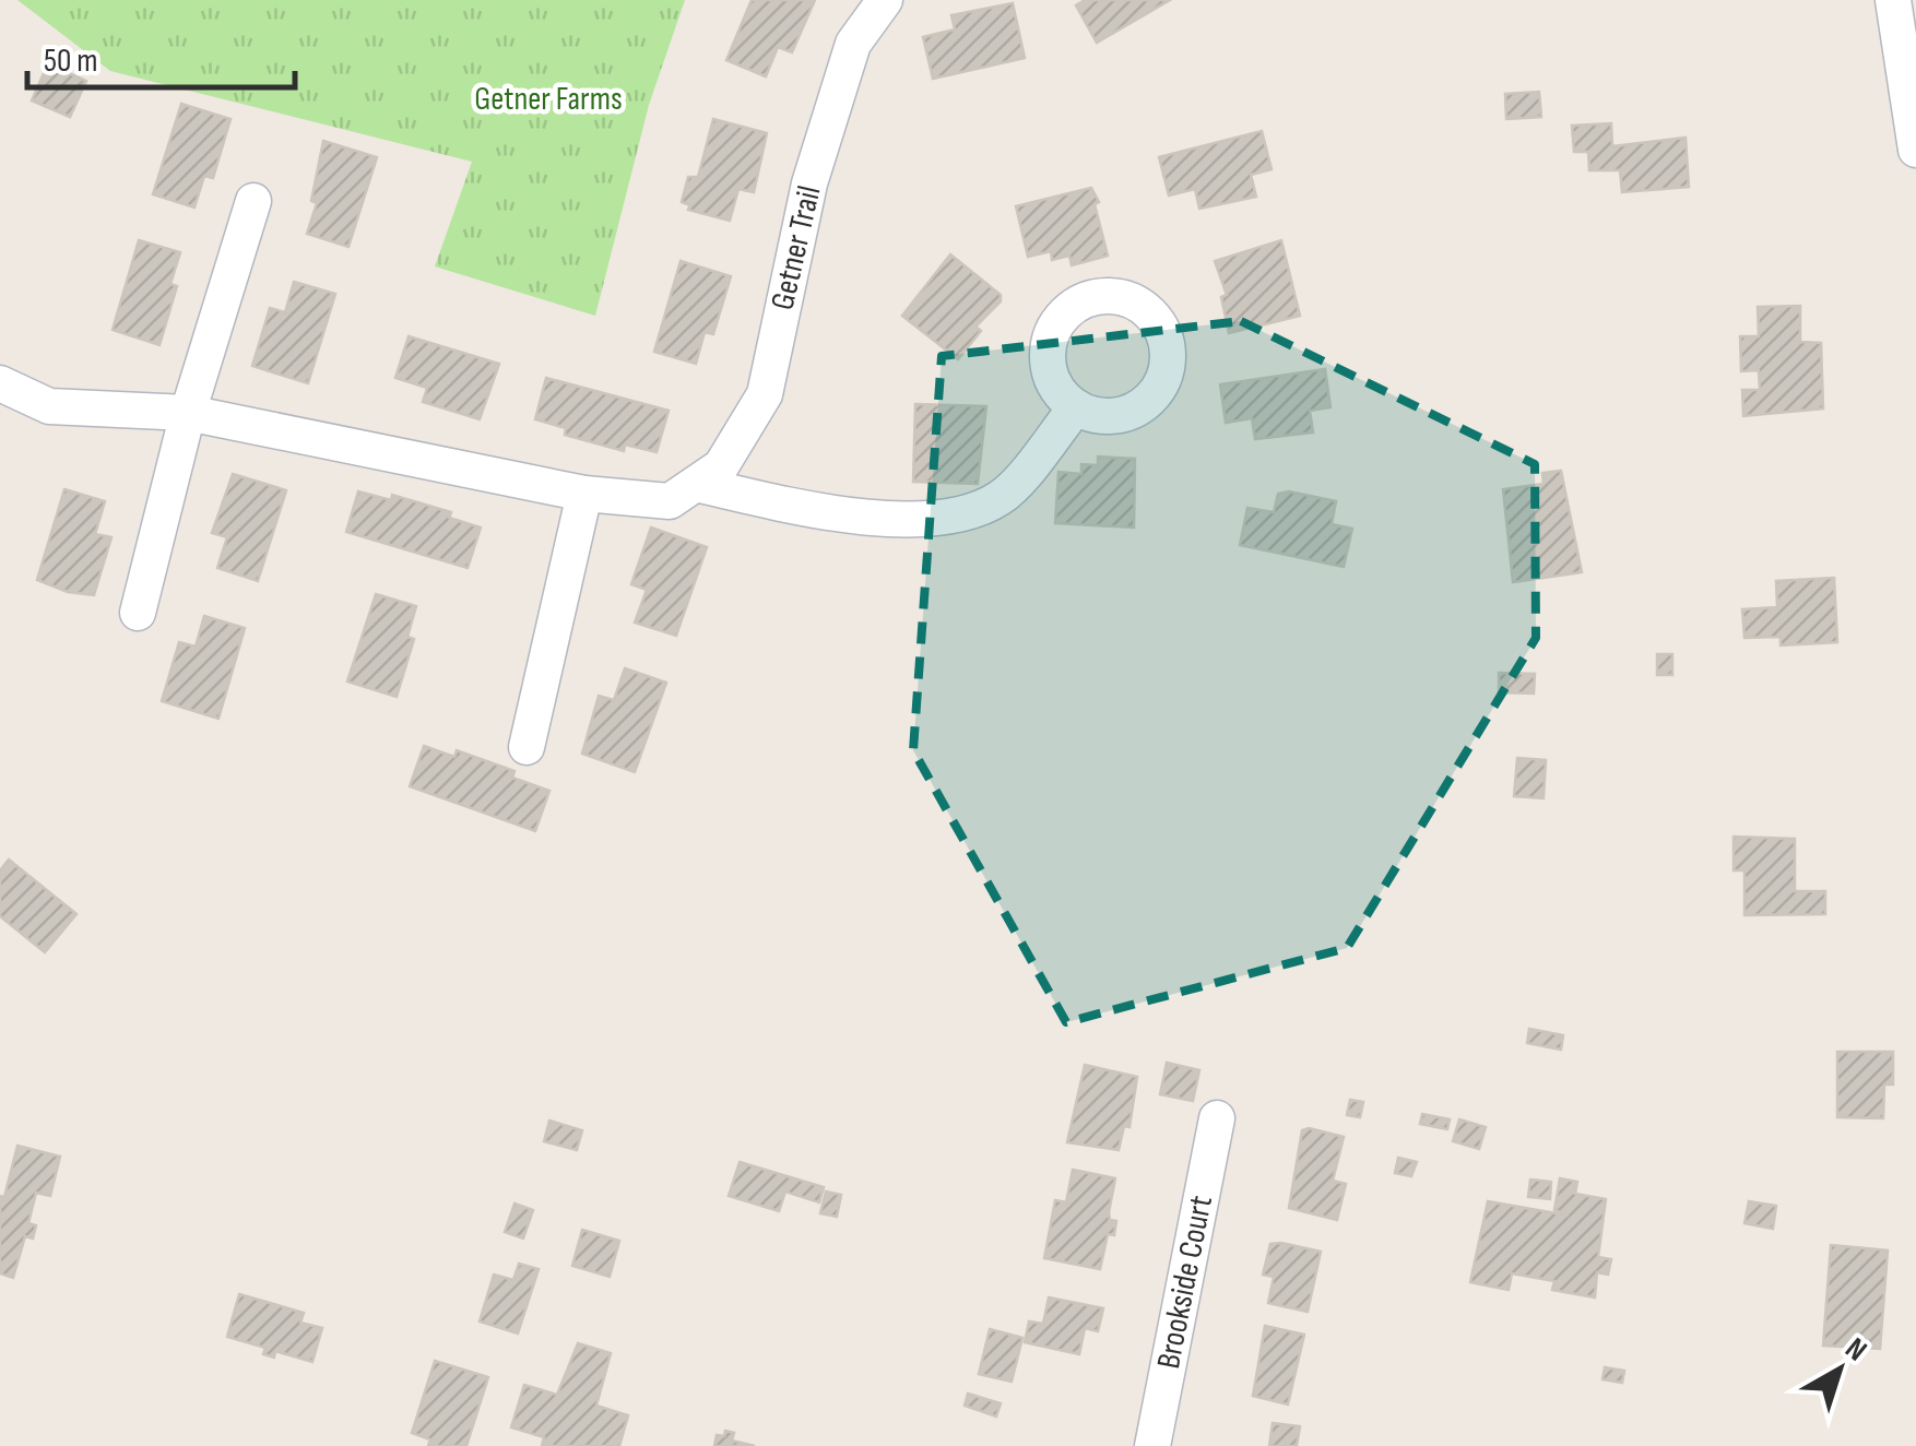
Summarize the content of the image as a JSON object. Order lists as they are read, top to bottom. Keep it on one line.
{"streets":{"street":["Getner Trail","Brookside Court"]},"parks":["Getner Farms"],"scale_bar":"50 m","north":"top right"}
